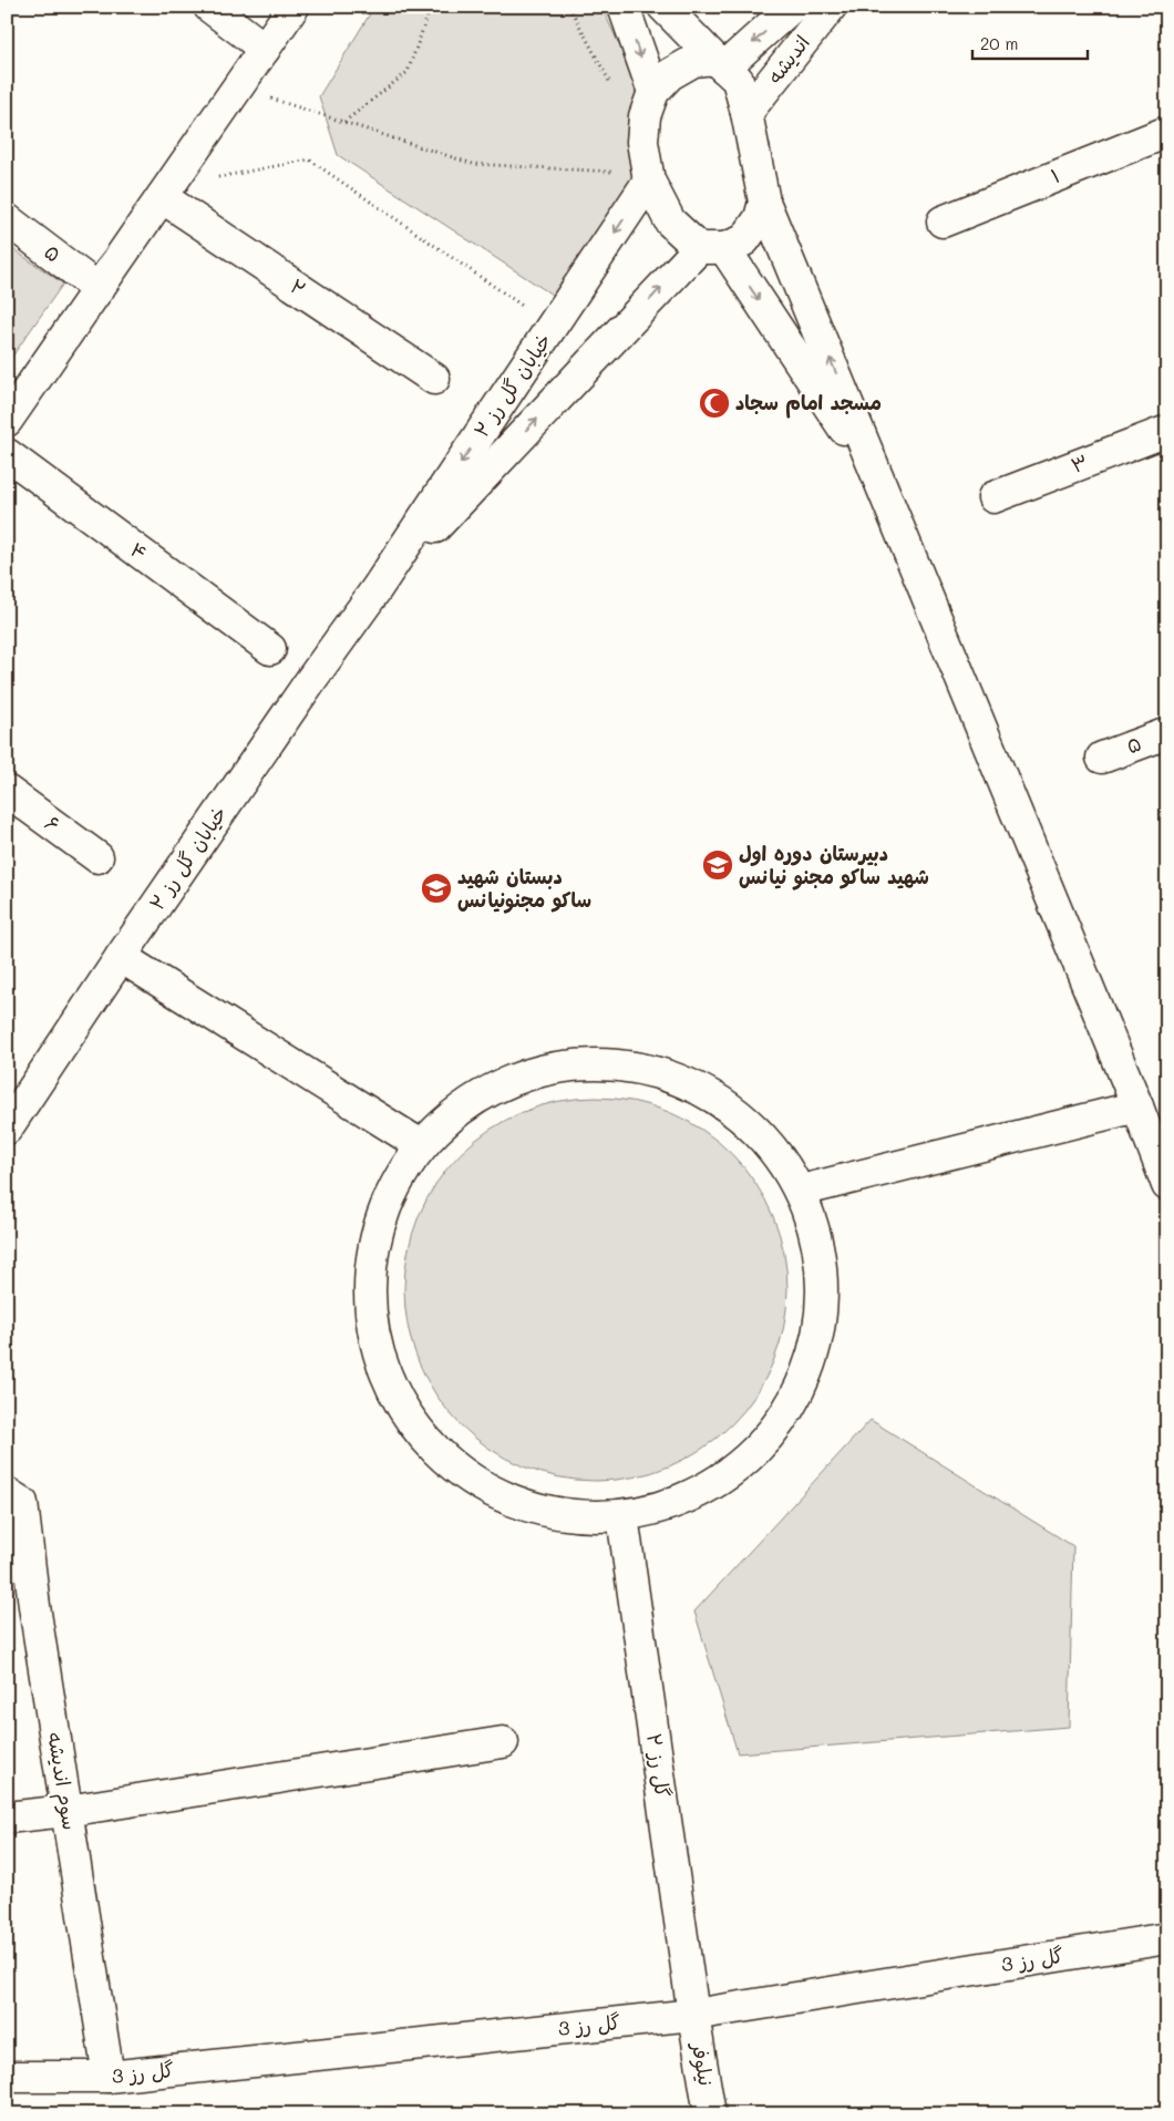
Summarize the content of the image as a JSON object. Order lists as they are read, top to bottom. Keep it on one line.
{"streets":{"street":["اندیشه","۱","۵","۲","خیابان گل رز ۲","۳","۴","۶","۲ گل رز","سوم اندیشه","گل رز 3","نیلوفر"]},"crossings":[["اندیشه","خیابان گل رز ۲"],["۲ گل رز","گل رز 3"],["۲ گل رز","نیلوفر"],["سوم اندیشه","گل رز 3"],["گل رز 3","نیلوفر"]],"places":{"mosque":["مسجد امام سجاد"],"school or university":["دبیرستان دوره اول شهید ساکو مجنو نیانس","دبستان شهید ساکو مجنونیانس"]},"scale_bar":"20 m"}
